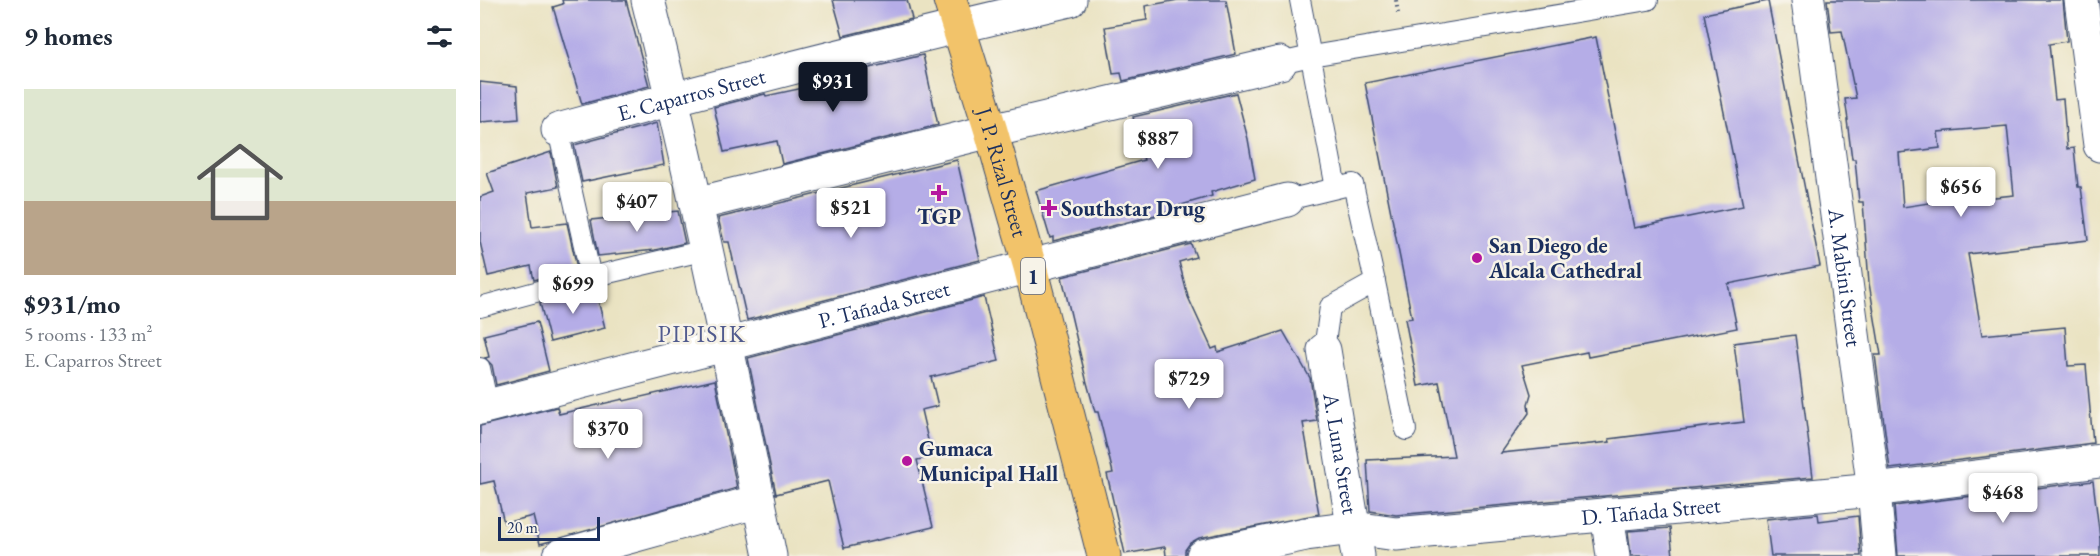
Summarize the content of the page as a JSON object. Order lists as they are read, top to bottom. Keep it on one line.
{"streets":{"main road":["J. P. Rizal Street","1"],"street":["E. Caparros Street","A. Mabini Street","P. Tañada Street","A. Luna Street","D. Tañada Street"]},"crossings":[["E. Caparros Street","J. P. Rizal Street"],["J. P. Rizal Street","P. Tañada Street"],["A. Mabini Street","D. Tañada Street"],["A. Luna Street","D. Tañada Street"]],"districts":["PIPISIK"],"places":{"health":["TGP","Southstar Drug"],"other":["San Diego de Alcala Cathedral","Gumaca Municipal Hall"]},"scale_bar":"20 m","page":{"heading":"9 homes","price":["$931","$887","$656","$407","$521","$699","$729","$370","$468"],"list":[{"name":"$931/mo","note":"5 rooms · 133 m² · E. Caparros Street"}],"scale":"20 m"}}
